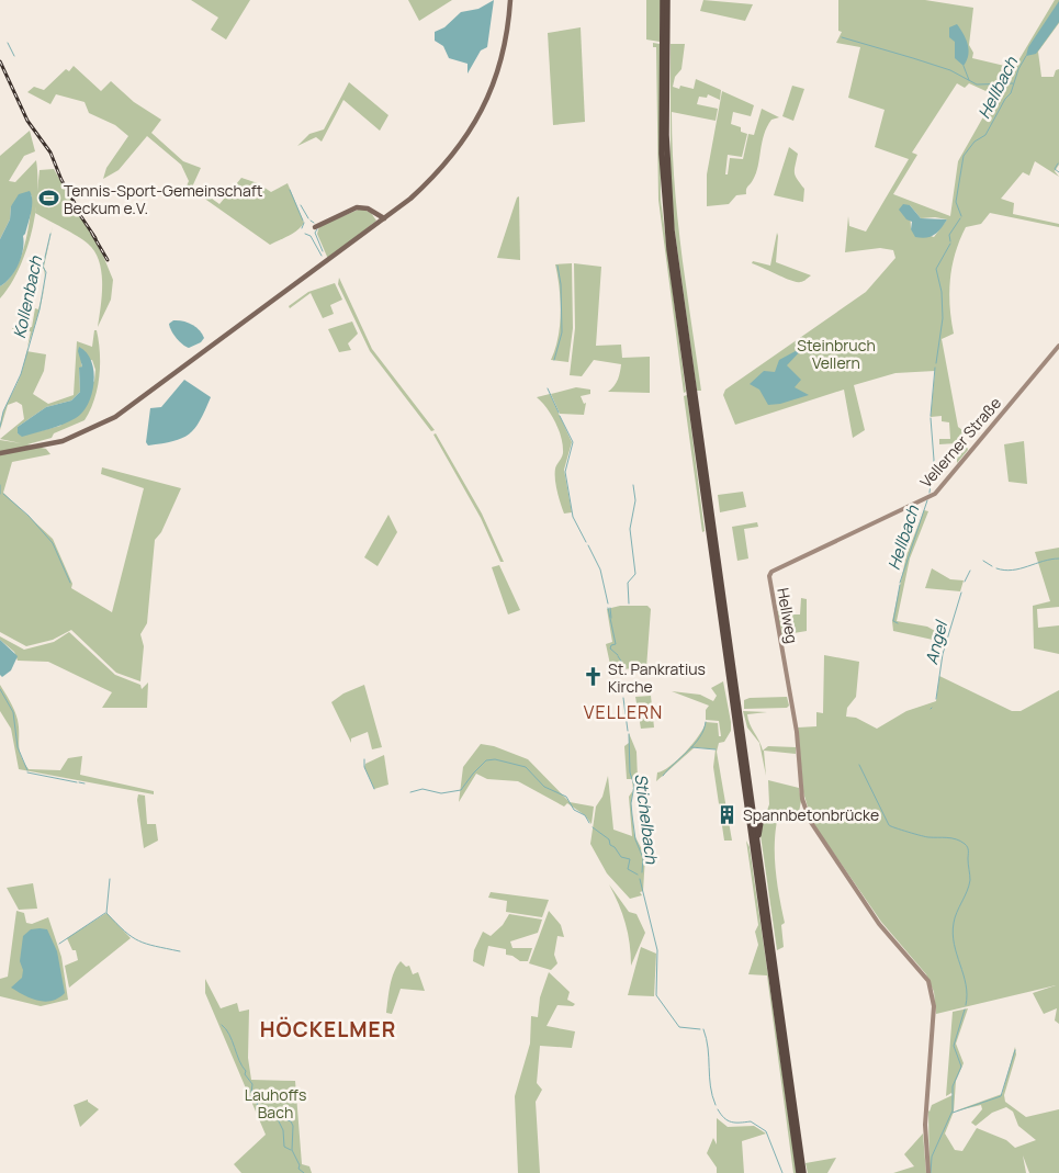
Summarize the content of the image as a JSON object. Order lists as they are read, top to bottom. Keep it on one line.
{"streets":{"main road":["Vellerner Straße","Hellweg"]},"crossings":[["Vellerner Straße","Hellweg"]],"districts":["VELLERN","HÖCKELMER"],"water":["Hellbach","Kollenbach","Angel","Stichelbach"],"parks":["Steinbruch Vellern","Lauhoffs Bach"],"places":{"sports":["Tennis-Sport-Gemeinschaft Beckum e.V."],"church":["St. Pankratius Kirche"],"building":["Spannbetonbrücke"]}}
